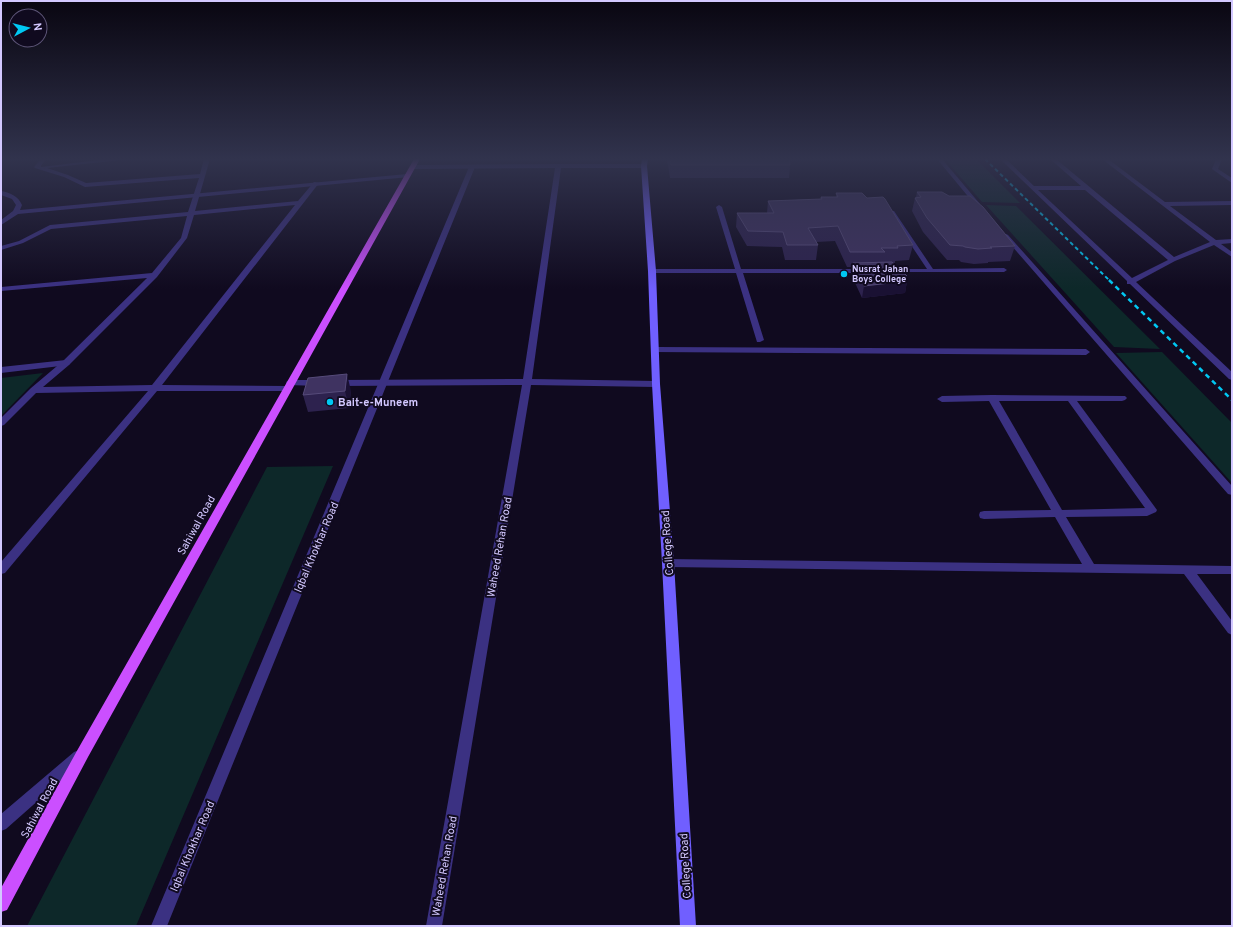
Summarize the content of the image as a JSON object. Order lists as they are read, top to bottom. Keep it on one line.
{"streets":{"main road":["Sahiwal Road","College Road"],"street":["Iqbal Khokhar Road","Waheed Rehan Road"]},"places":["Nusrat Jahan Boys College","Bait-e-Muneem"],"north":"right"}
